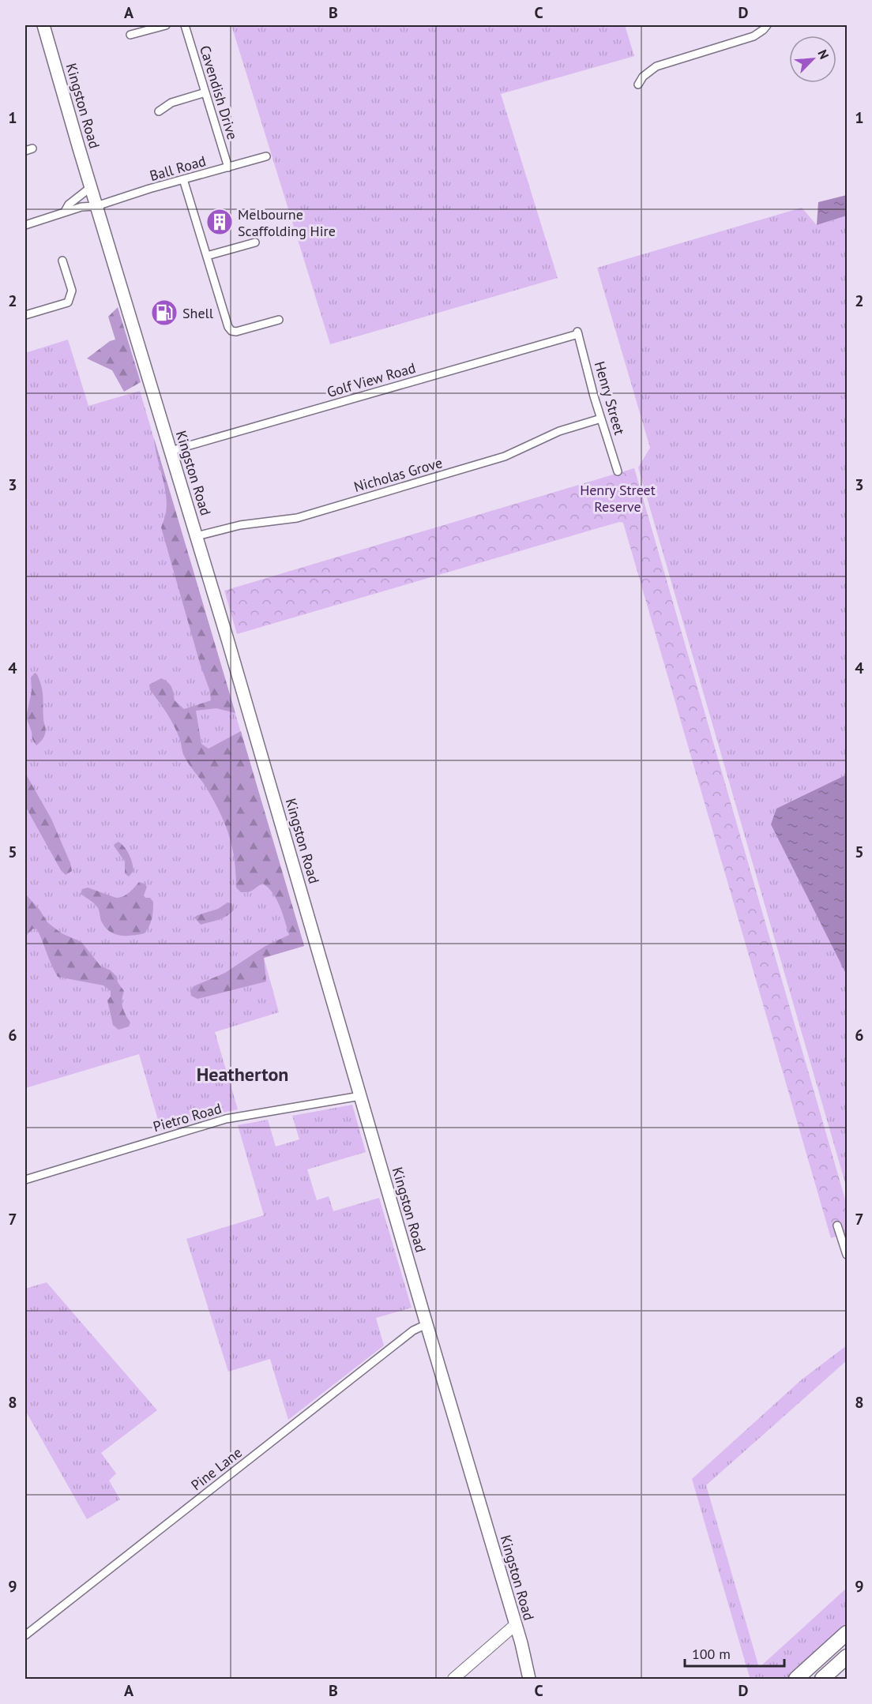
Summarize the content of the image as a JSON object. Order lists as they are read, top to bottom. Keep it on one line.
{"streets":{"main road":["Kingston Road"],"street":["Cavendish Drive","Ball Road","Golf View Road","Henry Street","Nicholas Grove","Pietro Road","Pine Lane"]},"crossings":[["Cavendish Drive","Ball Road"],["Kingston Road","Ball Road"],["Kingston Road","Golf View Road"],["Kingston Road","Nicholas Grove"],["Kingston Road","Pietro Road"],["Kingston Road","Pine Lane"],["Golf View Road","Henry Street"],["Henry Street","Nicholas Grove"]],"districts":["Heatherton"],"parks":["Henry Street Reserve"],"places":{"building":["Melbourne Scaffolding Hire"],"fuel station":["Shell"]},"scale_bar":"100 m","north":"top right","grid":{"columns":["A","B","C","D"],"rows":["1","2","3","4","5","6","7","8","9"]}}
